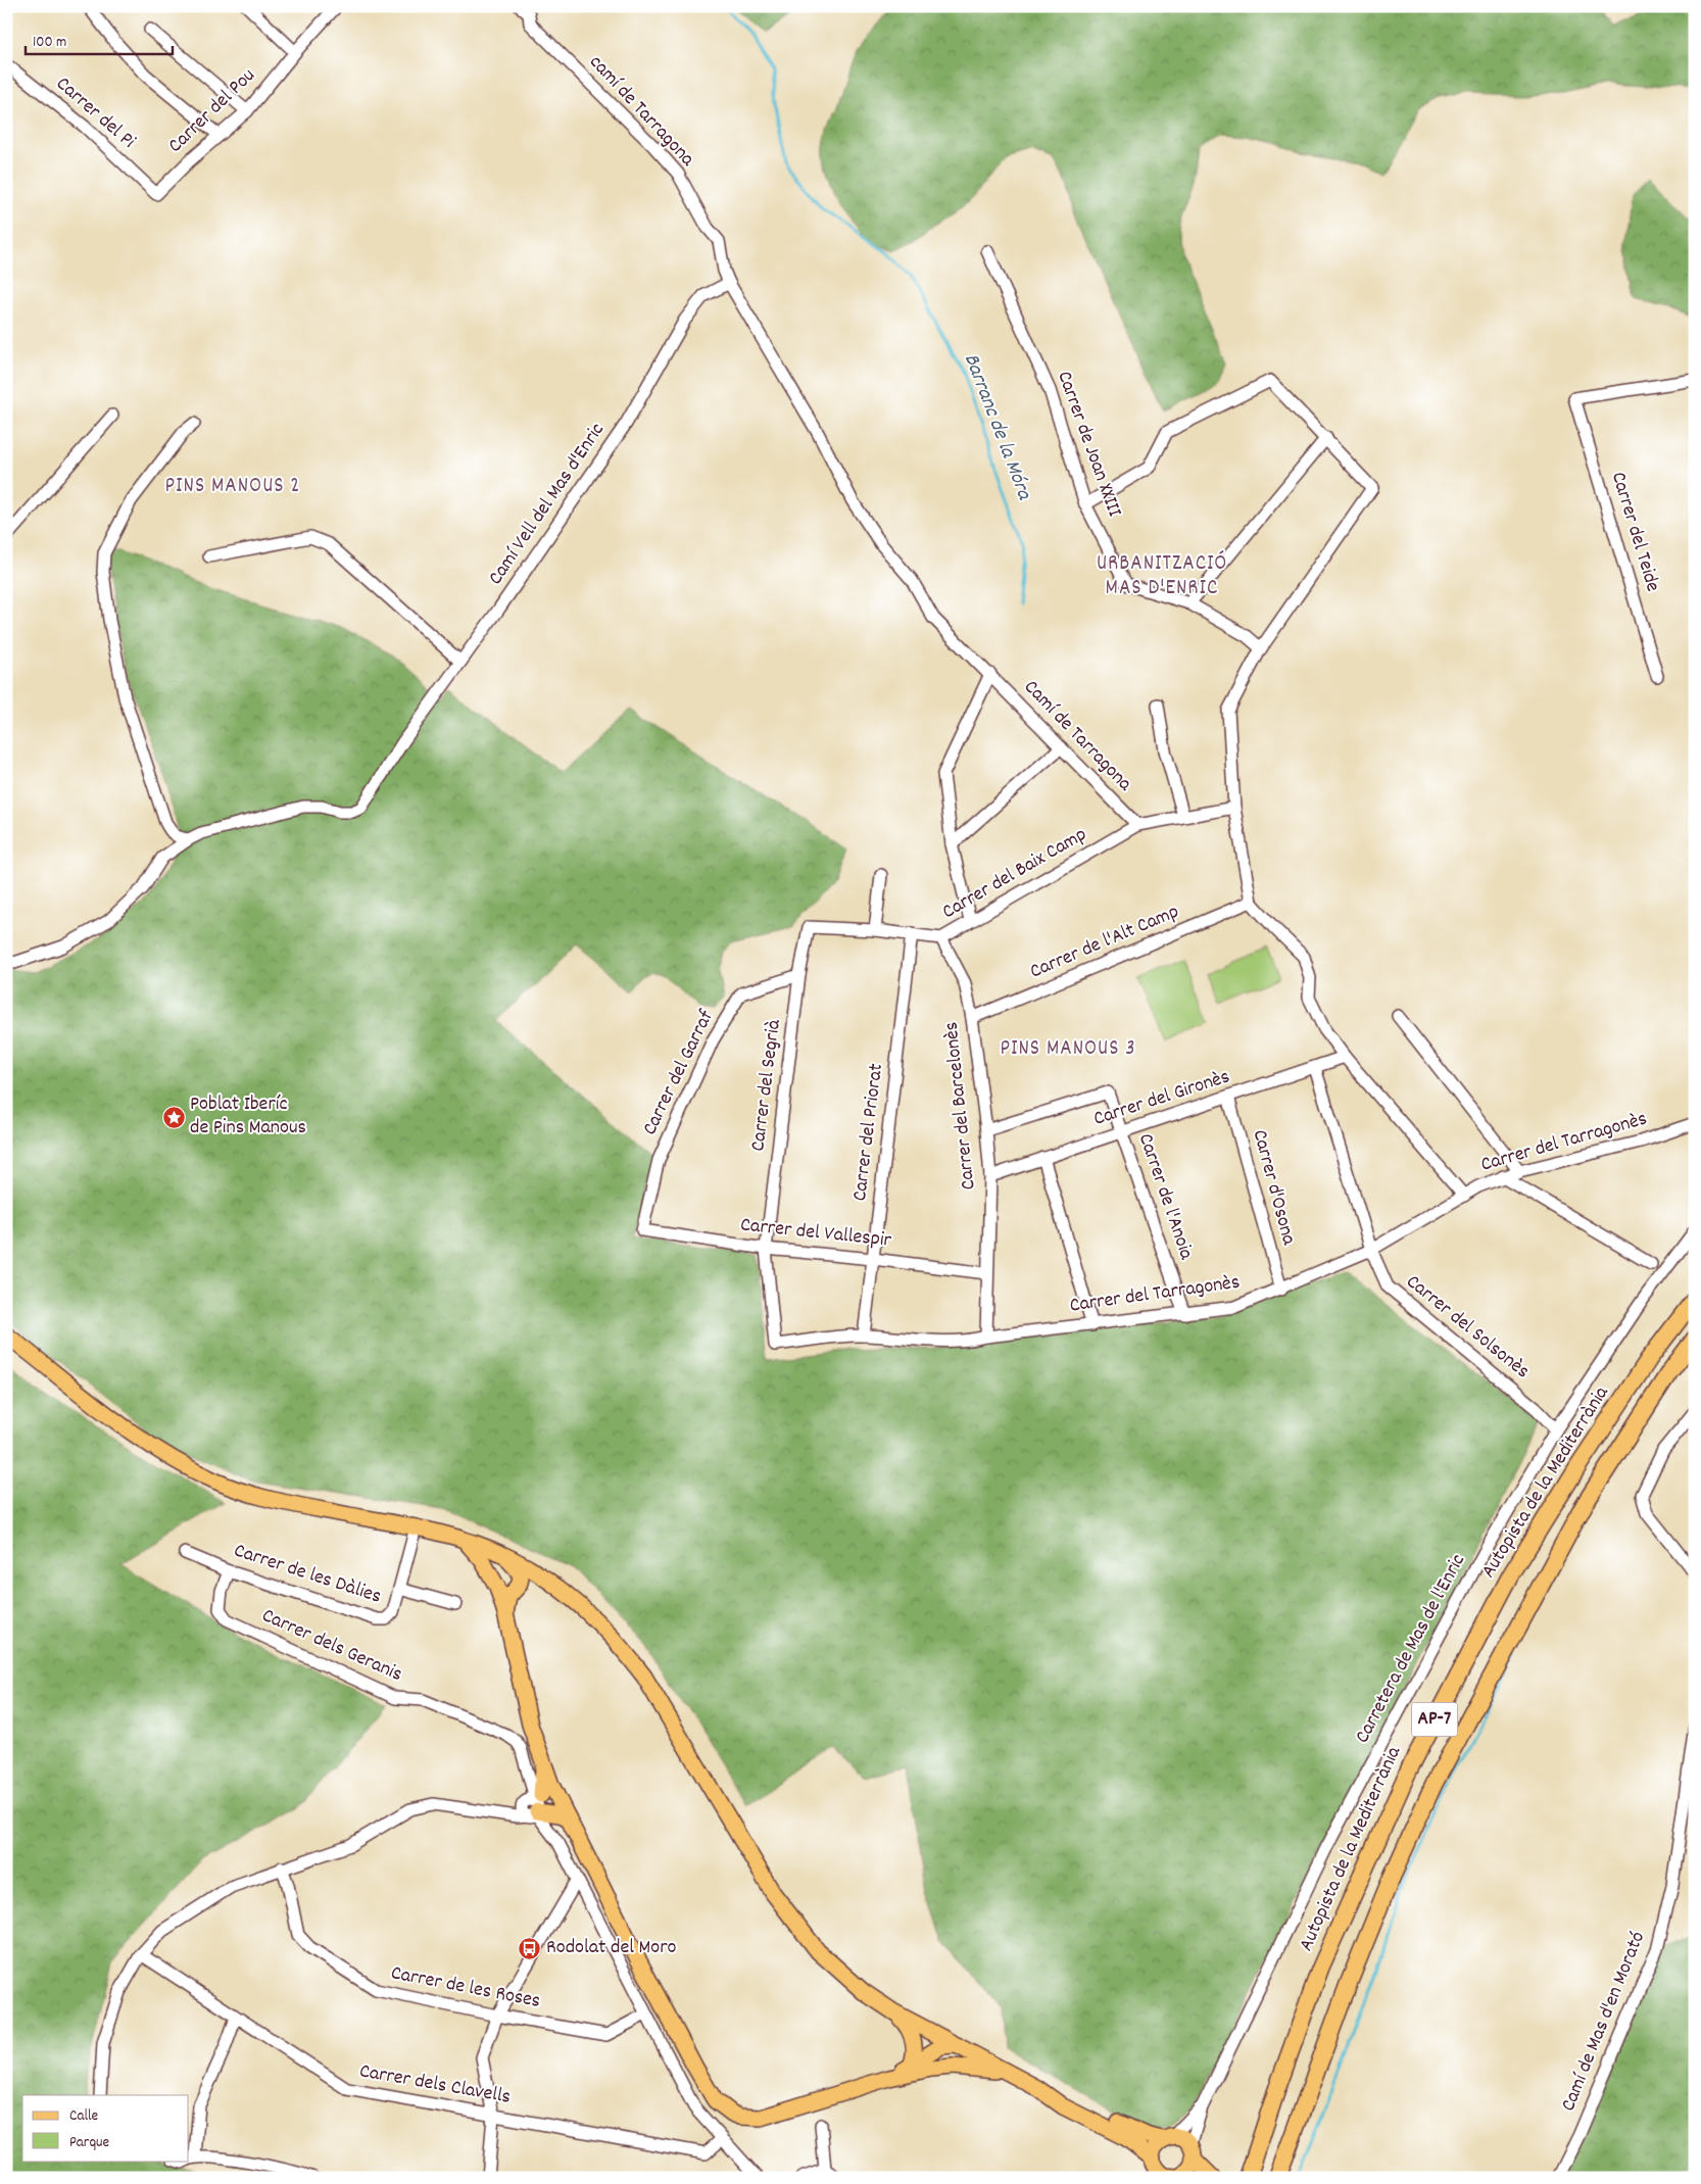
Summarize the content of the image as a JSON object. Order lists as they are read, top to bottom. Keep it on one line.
{"streets":{"highway":["Autopista de la Mediterrània","AP-7"],"street":["Carrer del Pou","camí de Tarragona","Carrer del Pi","Carrer de Joan XXIII","Camí Vell del Mas d'Enric","Carrer del Teide","Camí de Tarragona","Carrer del Baix Camp","Carrer de l'Alt Camp","Carrer del Garraf","Carrer del Segrià","Carrer del Gironès","Carrer del Barcelonès","Carrer del Priorat","Carrer del Tarragonès","Carrer d'Osona","Carrer de l'Anoia","Carrer del Vallespir","Carrer del Solsonès","Carrer de les Dàlies","Carrer dels Geranis","Carretera de Mas de l'Enric","Carrer de les Roses","Camí de Mas d'en Morató","Carrer dels Clavells"]},"crossings":[["Carrer del Pou","Carrer del Pi"],["camí de Tarragona","Camí Vell del Mas d'Enric"],["Camí de Tarragona","Carrer del Baix Camp"],["Carrer del Baix Camp","Carrer del Segrià"],["Carrer del Baix Camp","Carrer del Barcelonès"],["Carrer del Baix Camp","Carrer del Priorat"],["Carrer de l'Alt Camp","Carrer del Barcelonès"],["Carrer del Garraf","Carrer del Segrià"],["Carrer del Garraf","Carrer del Vallespir"],["Carrer del Segrià","Carrer del Tarragonès"],["Carrer del Segrià","Carrer del Vallespir"],["Carrer del Gironès","Carrer del Barcelonès"],["Carrer del Gironès","Carrer d'Osona"],["Carrer del Gironès","Carrer de l'Anoia"],["Carrer del Gironès","Carrer del Solsonès"],["Carrer del Barcelonès","Carrer del Tarragonès"],["Carrer del Barcelonès","Carrer de l'Anoia"],["Carrer del Barcelonès","Carrer del Vallespir"],["Carrer del Priorat","Carrer del Tarragonès"],["Carrer del Priorat","Carrer del Vallespir"],["Carrer del Tarragonès","Carrer d'Osona"],["Carrer del Tarragonès","Carrer de l'Anoia"],["Carrer del Tarragonès","Carrer del Vallespir"],["Carrer del Tarragonès","Carrer del Solsonès"],["Carrer del Solsonès","Carretera de Mas de l'Enric"],["Carrer de les Dàlies","Carrer dels Geranis"]],"districts":["PINS MANOUS 2","URBANITZACIÓ MAS D'ENRIC","PINS MANOUS 3"],"water":["Barranc de la Móra"],"places":{"place":["Poblat Iberíc de Pins Manous"],"bus stop":["Rodolat del Moro"]},"legend":["Calle","Parque"],"scale_bar":"100 m"}
